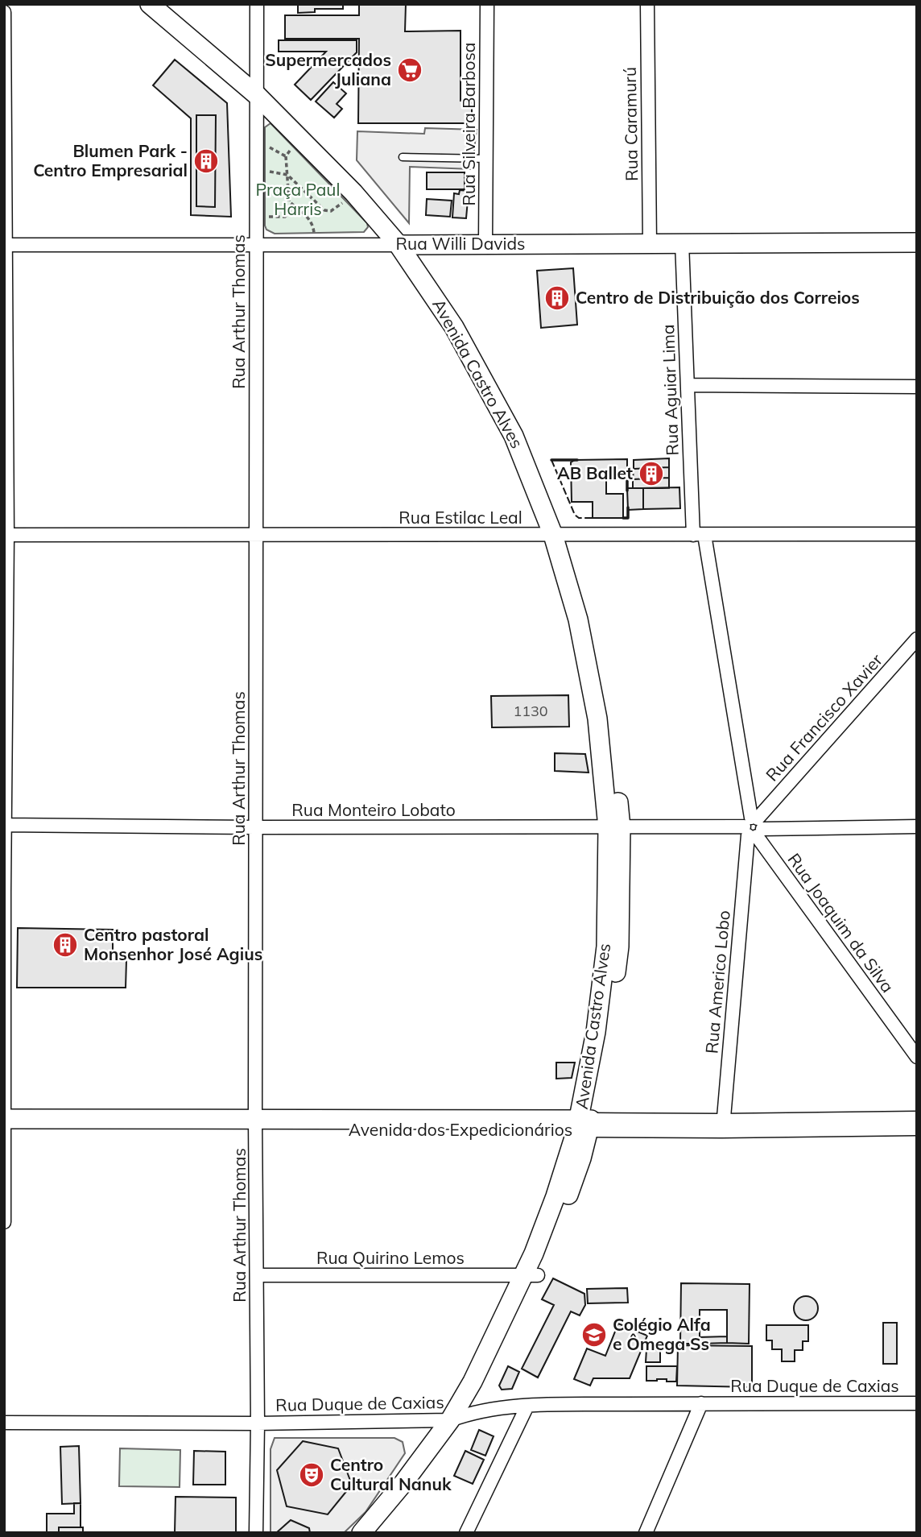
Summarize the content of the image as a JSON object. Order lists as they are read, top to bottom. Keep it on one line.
{"streets":{"main road":["Rua Willi Davids","Avenida Castro Alves","Avenida dos Expedicionários"],"street":["Rua Silveira Barbosa","Rua Caramurú","Rua Arthur Thomas","Rua Aguiar Lima","Rua Estilac Leal","Rua Francisco Xavier","Rua Monteiro Lobato","Rua Joaquim da Silva","Rua Americo Lobo","Rua Quirino Lemos","Rua Duque de Caxias"]},"crossings":[["Rua Silveira Barbosa","Rua Willi Davids"],["Rua Caramurú","Rua Willi Davids"],["Rua Willi Davids","Rua Arthur Thomas"],["Rua Willi Davids","Avenida Castro Alves"],["Rua Willi Davids","Rua Aguiar Lima"],["Rua Arthur Thomas","Avenida Castro Alves"],["Rua Arthur Thomas","Rua Estilac Leal"],["Rua Arthur Thomas","Rua Monteiro Lobato"],["Rua Arthur Thomas","Avenida dos Expedicionários"],["Rua Arthur Thomas","Rua Quirino Lemos"],["Rua Arthur Thomas","Rua Duque de Caxias"],["Avenida Castro Alves","Rua Estilac Leal"],["Avenida Castro Alves","Rua Monteiro Lobato"],["Avenida Castro Alves","Avenida dos Expedicionários"],["Avenida Castro Alves","Rua Quirino Lemos"],["Avenida Castro Alves","Rua Duque de Caxias"],["Rua Aguiar Lima","Rua Estilac Leal"],["Rua Aguiar Lima","Rua Francisco Xavier"],["Rua Aguiar Lima","Rua Monteiro Lobato"],["Rua Aguiar Lima","Rua Joaquim da Silva"],["Rua Aguiar Lima","Rua Americo Lobo"],["Rua Francisco Xavier","Rua Monteiro Lobato"],["Rua Francisco Xavier","Rua Joaquim da Silva"],["Rua Francisco Xavier","Rua Americo Lobo"],["Rua Monteiro Lobato","Rua Joaquim da Silva"],["Rua Monteiro Lobato","Rua Americo Lobo"],["Rua Joaquim da Silva","Rua Americo Lobo"],["Rua Americo Lobo","Avenida dos Expedicionários"]],"parks":["Praça Paul Harris"],"places":{"supermarket":["Supermercados Juliana"],"building":["Blumen Park - Centro Empresarial","Centro de Distribuição dos Correios","AB Ballet","Centro pastoral Monsenhor José Agius"],"school or university":["Colégio Alfa e Ômega Ss"],"theatre":["Centro Cultural Nanuk"]},"house_numbers":["1130"]}
